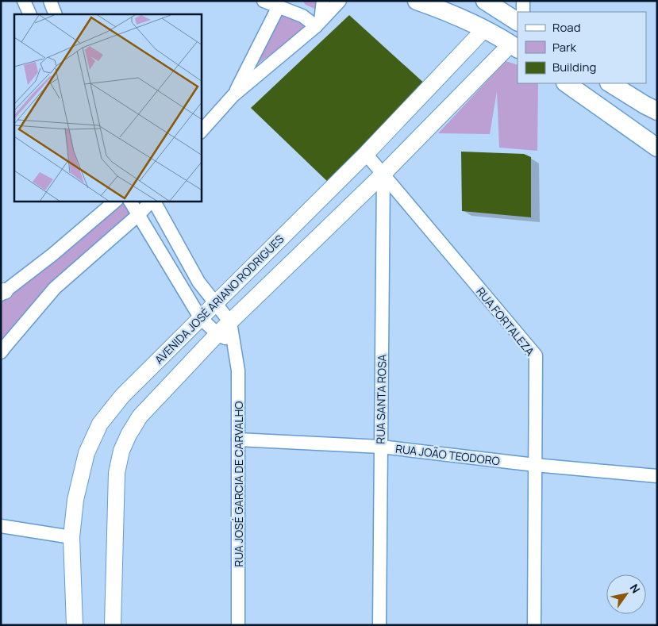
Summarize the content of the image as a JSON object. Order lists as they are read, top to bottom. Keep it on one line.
{"streets":{"street":["AVENIDA JOSÉ ARIANO RODRIGUES","RUA FORTALEZA","RUA SANTA ROSA","RUA JOÃO TEODORO","RUA JOSÉ GARCIA DE CARVALHO"]},"crossings":[["AVENIDA JOSÉ ARIANO RODRIGUES","RUA FORTALEZA"],["AVENIDA JOSÉ ARIANO RODRIGUES","RUA JOSÉ GARCIA DE CARVALHO"],["RUA FORTALEZA","RUA SANTA ROSA"],["RUA FORTALEZA","RUA JOÃO TEODORO"],["RUA SANTA ROSA","RUA JOÃO TEODORO"],["RUA JOÃO TEODORO","RUA JOSÉ GARCIA DE CARVALHO"]],"legend":["Road","Park","Building"],"north":"top right"}
